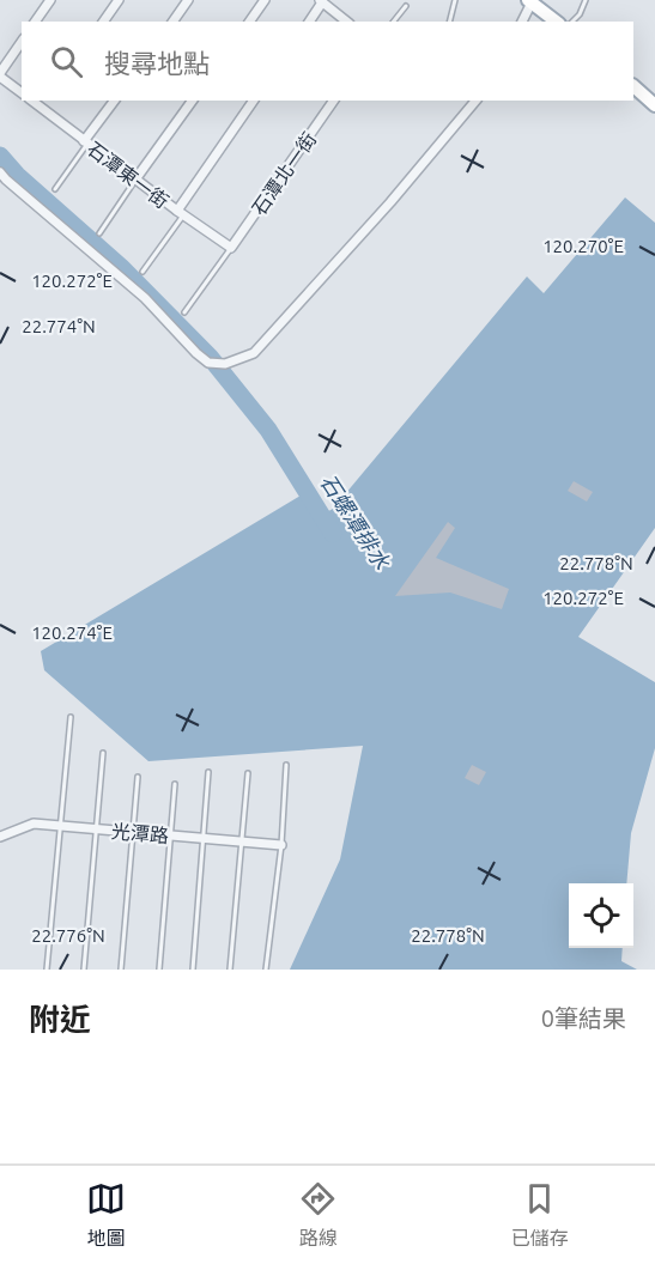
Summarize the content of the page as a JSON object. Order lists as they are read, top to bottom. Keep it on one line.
{"streets":{"street":["石潭北一街","石潭東一街","光潭路"]},"crossings":[["石潭北一街","石潭東一街"]],"water":["石螺潭排水"],"page":{"search":"搜尋地點","heading":["附近","0筆結果"],"nav":["地圖","路線","已儲存"]},"coordinates":["120.270°E","120.272°E","22.774°N","22.778°N","120.274°E","22.776°N"]}
